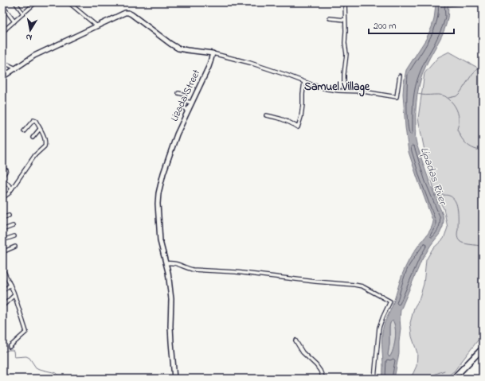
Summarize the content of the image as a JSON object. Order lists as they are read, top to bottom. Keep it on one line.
{"streets":{"street":["Lizada Street"]},"districts":["Samuel Village"],"water":["Lipadas River"],"scale_bar":"200 m","north":"bottom"}
